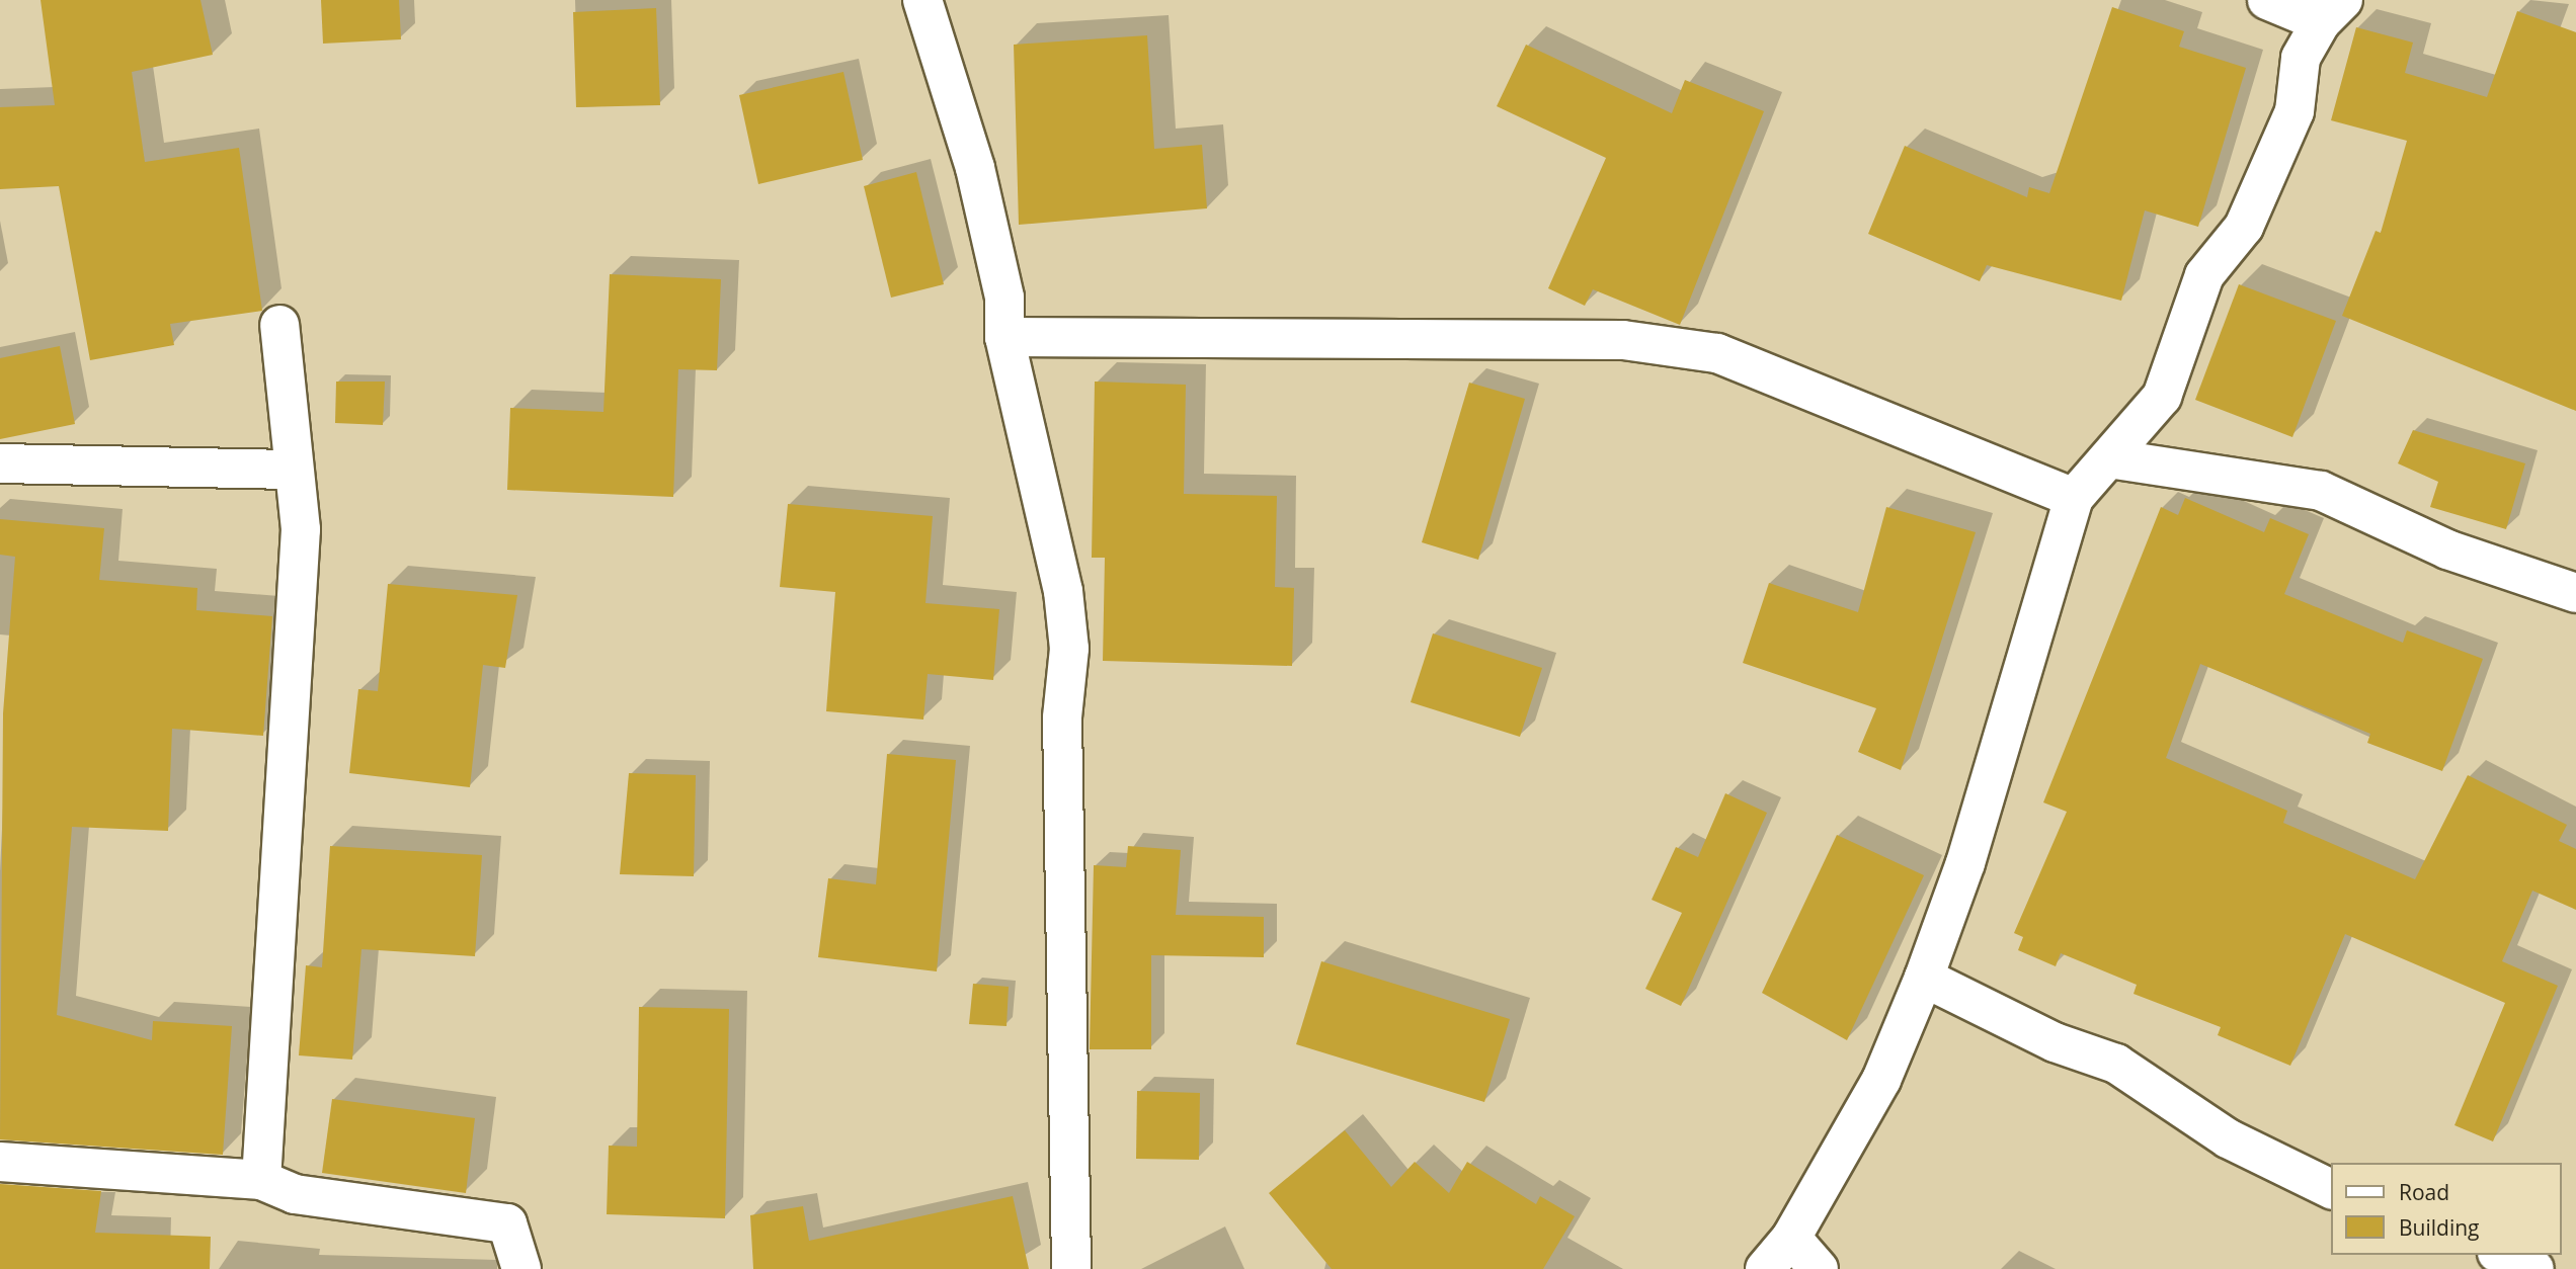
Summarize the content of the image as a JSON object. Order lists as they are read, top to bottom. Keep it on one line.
{"legend":["Road","Building"]}
